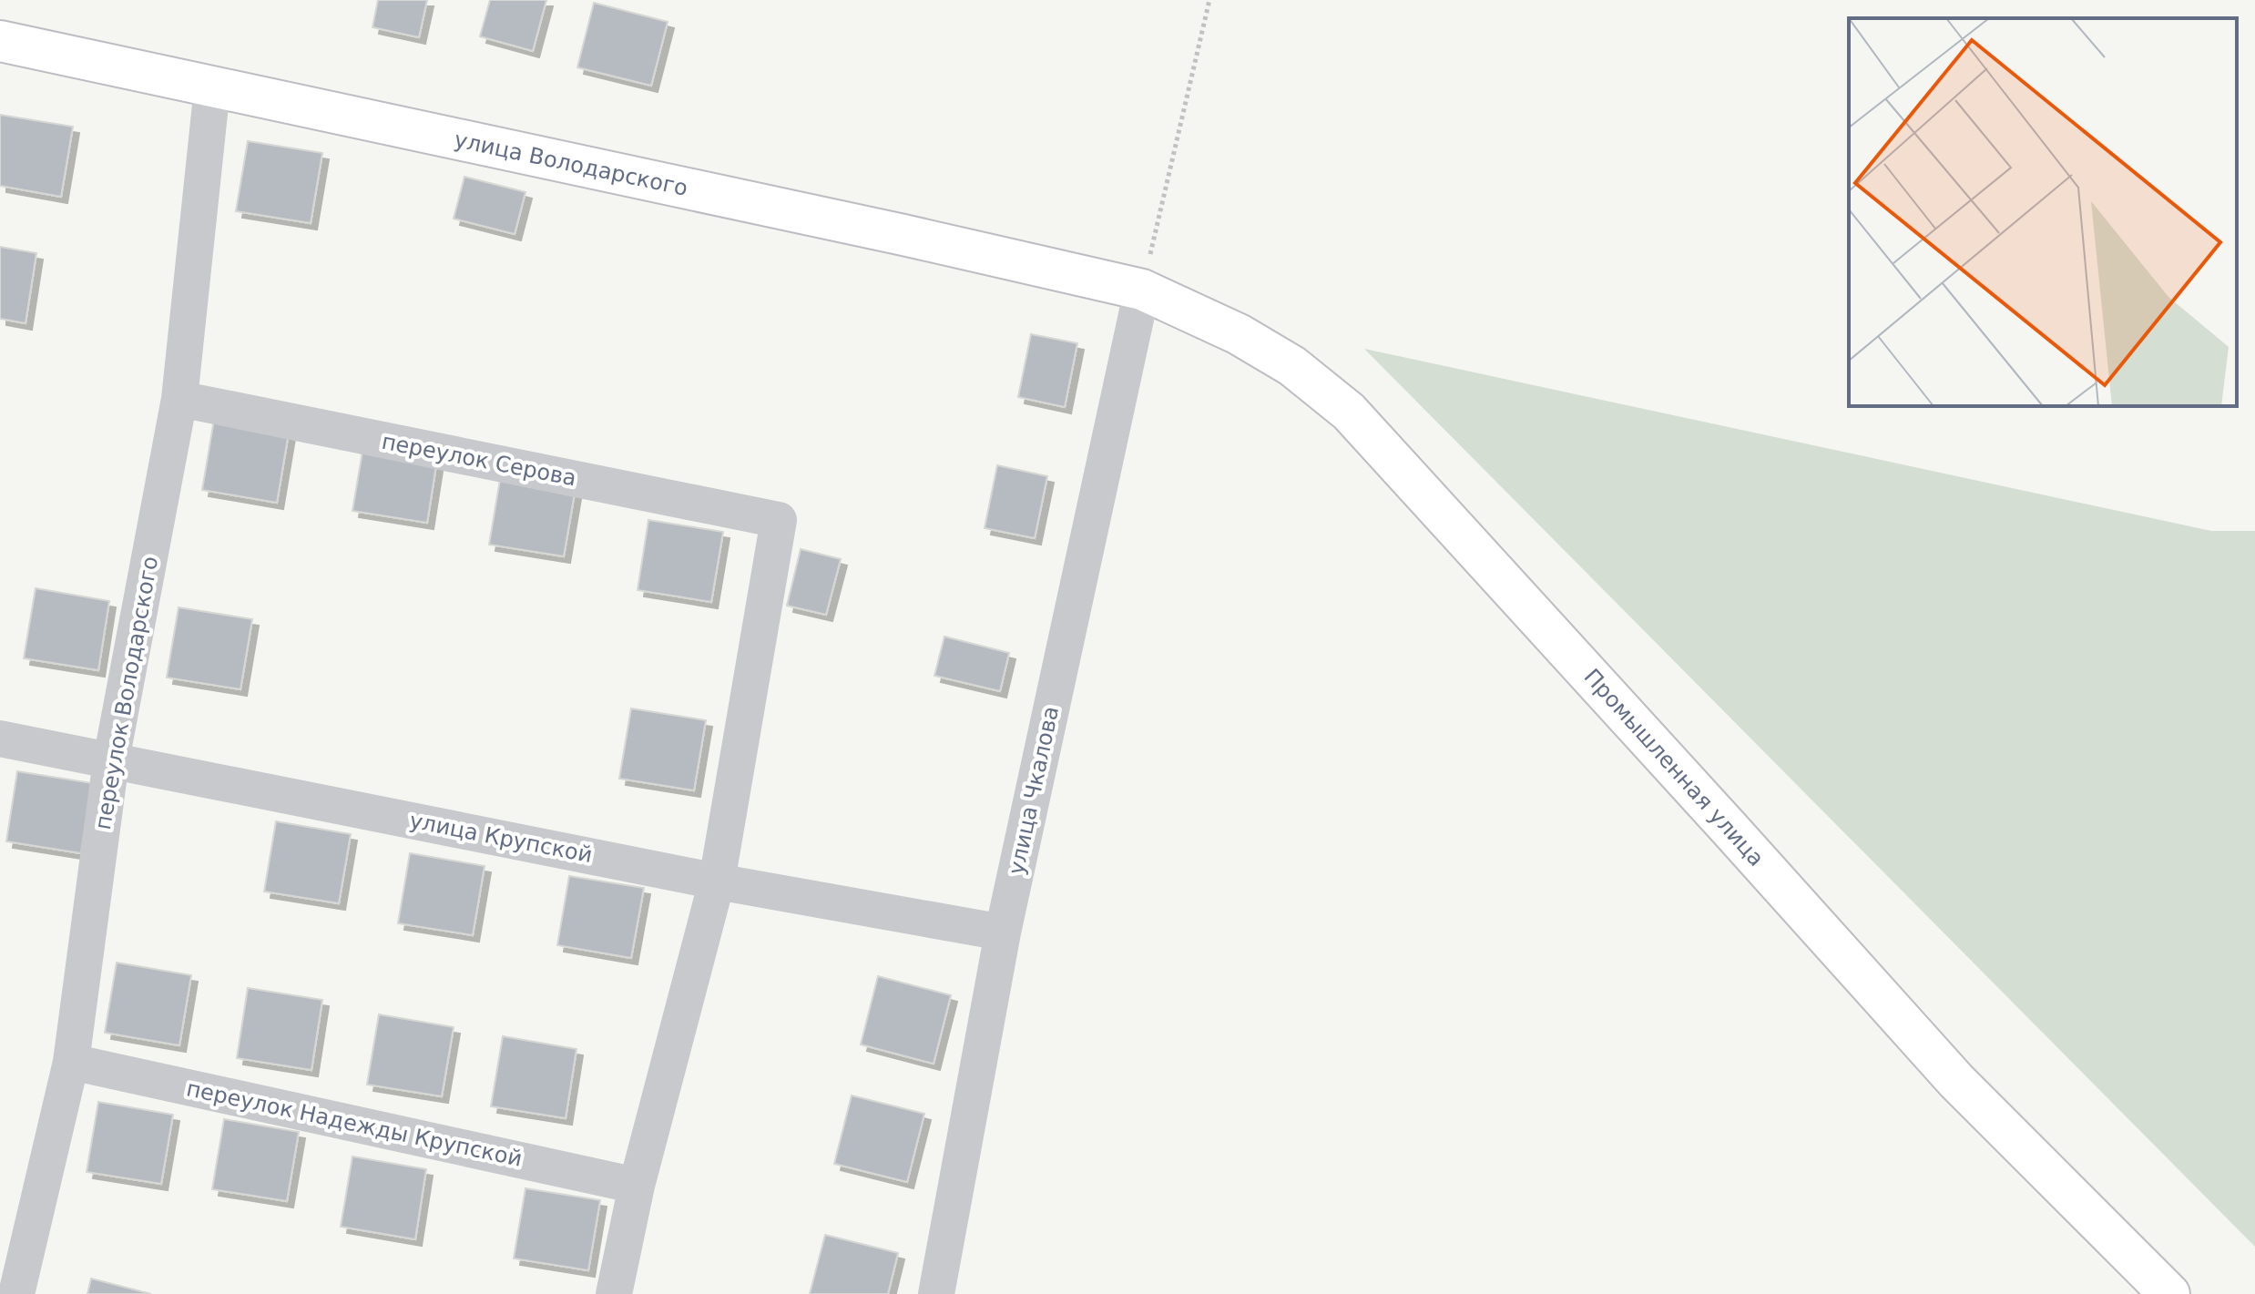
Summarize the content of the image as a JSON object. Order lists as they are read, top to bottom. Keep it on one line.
{"streets":{"main road":["улица Володарского","Промышленная улица"],"street":["переулок Серова","переулок Володарского","улица Чкалова","улица Крупской","переулок Надежды Крупской"]},"crossings":[["улица Володарского","переулок Володарского"],["улица Володарского","Промышленная улица"],["улица Володарского","улица Чкалова"],["переулок Серова","переулок Володарского"],["переулок Серова","улица Крупской"],["переулок Володарского","улица Крупской"],["переулок Володарского","переулок Надежды Крупской"],["Промышленная улица","улица Чкалова"],["улица Чкалова","улица Крупской"]]}
